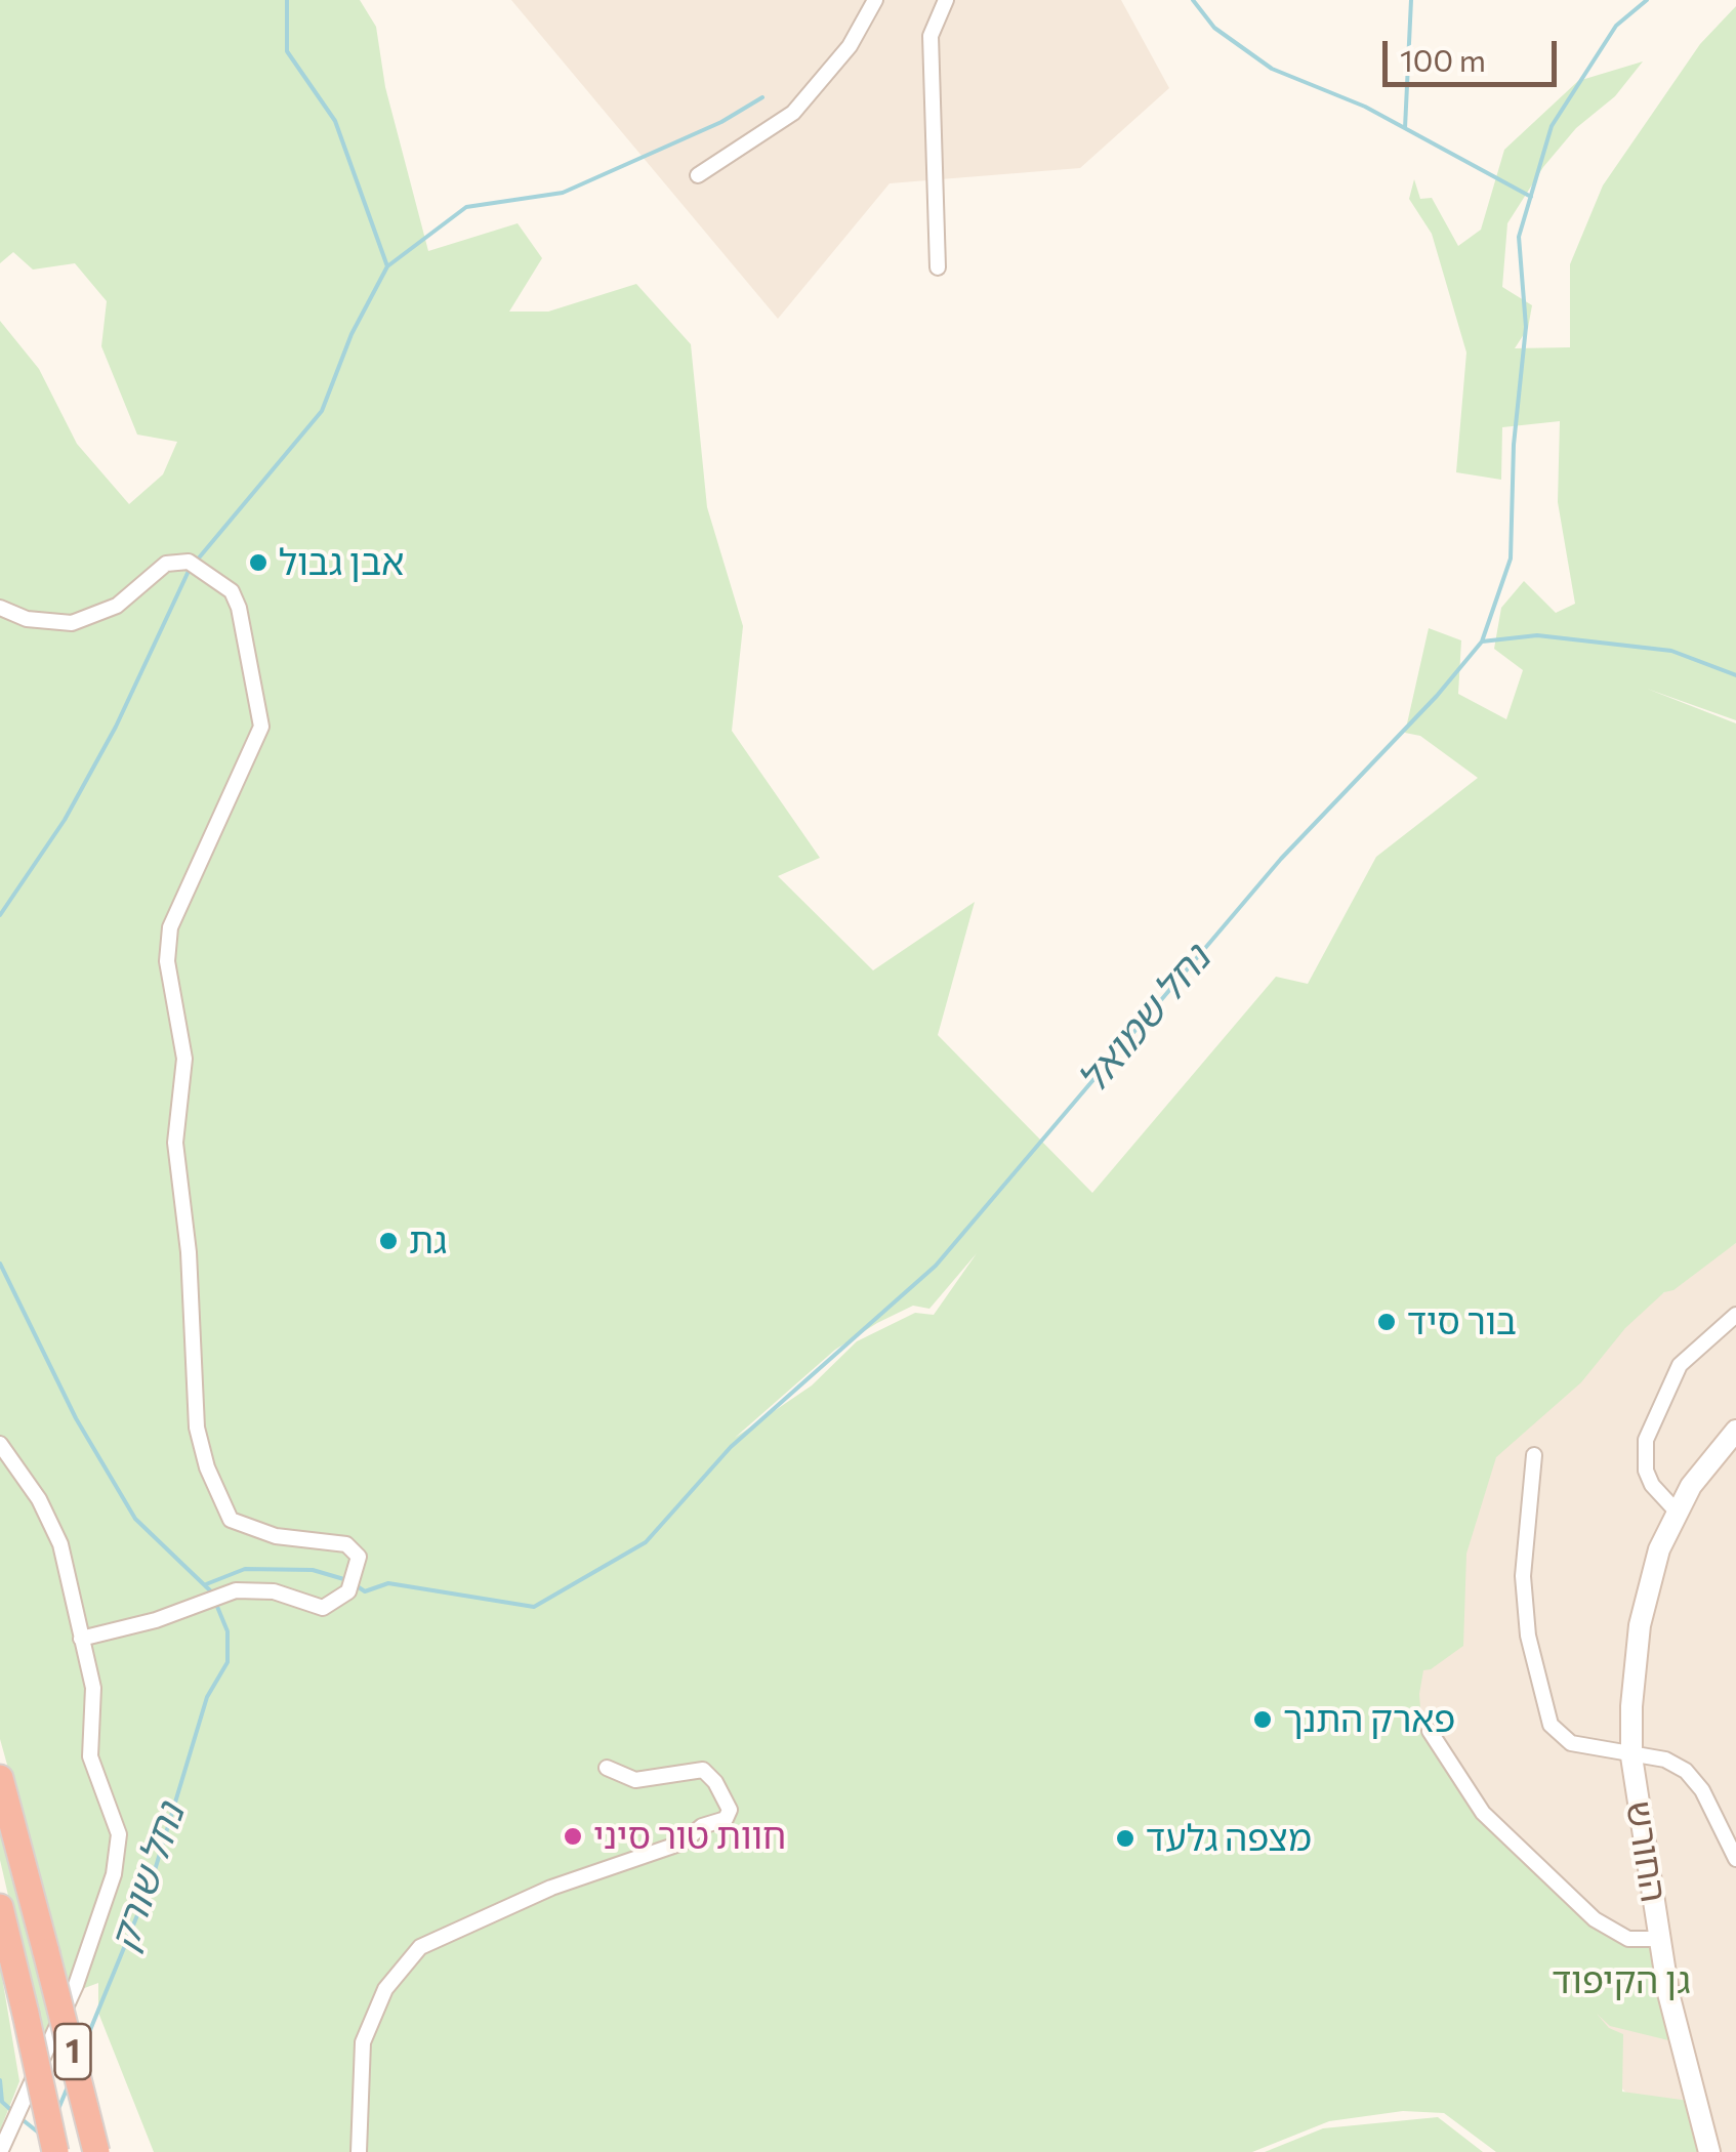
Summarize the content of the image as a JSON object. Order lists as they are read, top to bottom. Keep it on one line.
{"streets":{"highway":["1"],"street":["החורש"]},"water":["נחל שמואל","נחל שורק"],"parks":["גן הקיפוד"],"places":["אבן גבול","גת","בור סיד","פארק התנך","חוות טור סיני","מצפה גלעד"],"scale_bar":"100 m"}
